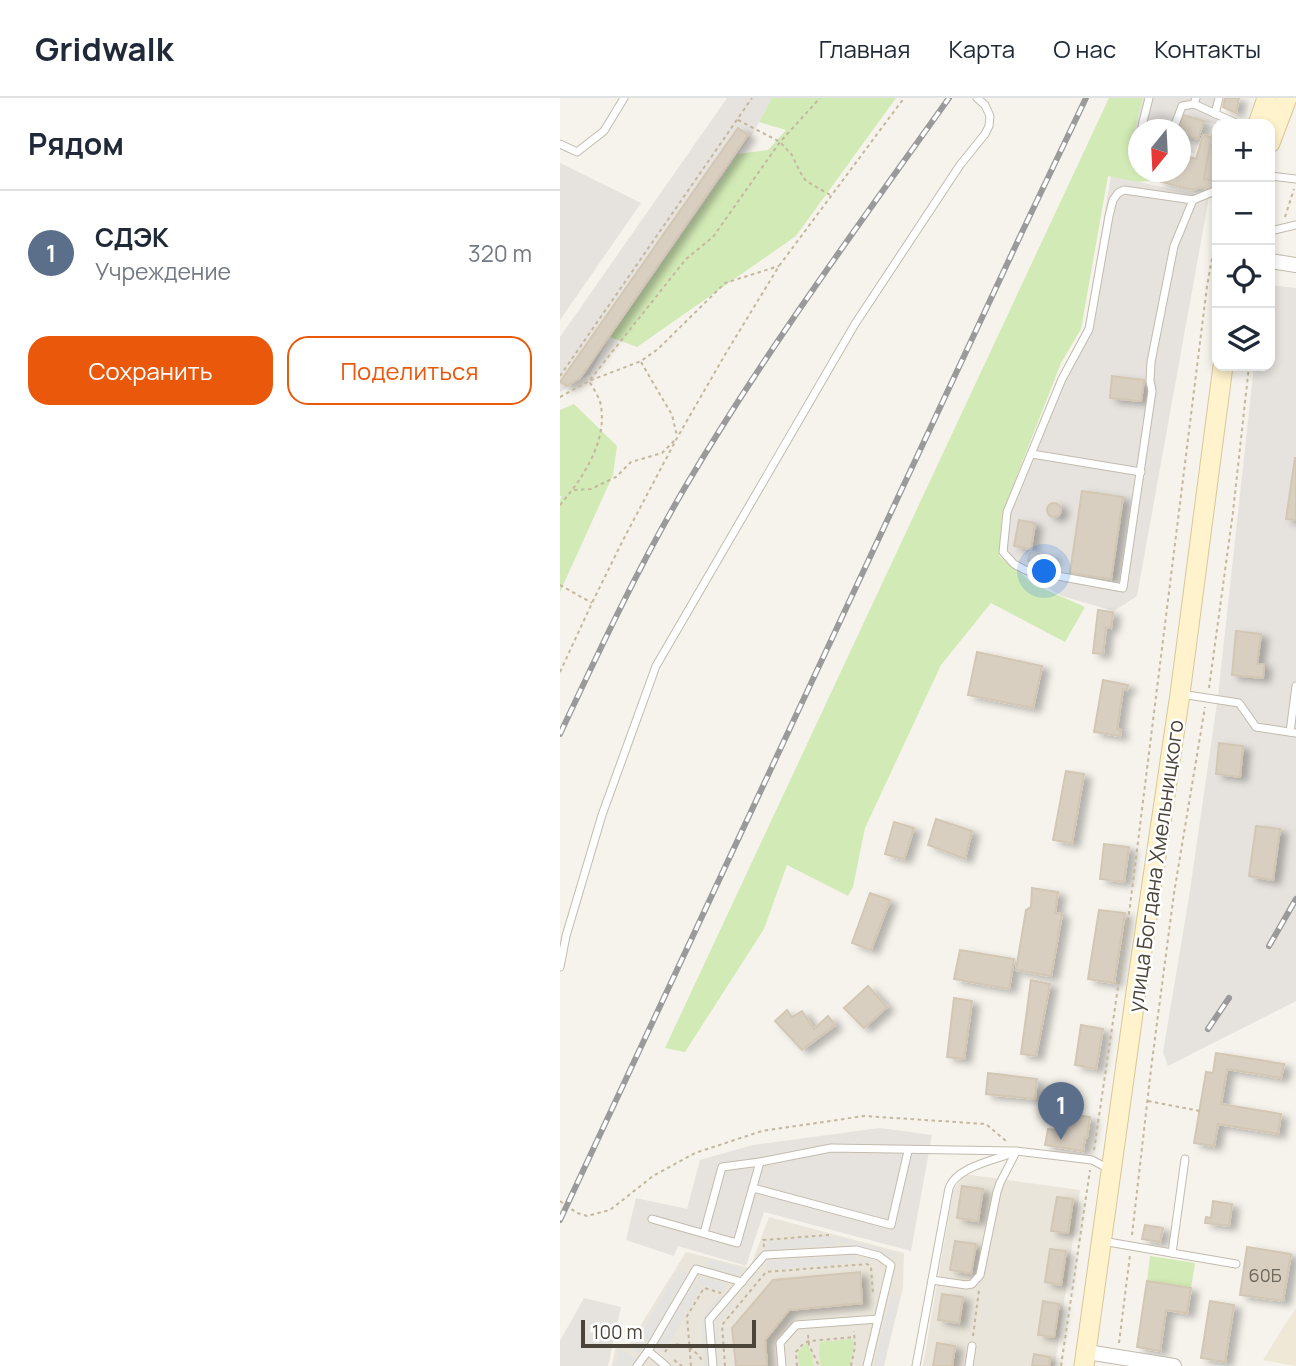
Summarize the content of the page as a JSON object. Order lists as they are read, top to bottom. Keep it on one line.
{"streets":{"main road":["улица Богдана Хмельницкого"]},"house_numbers":["60Б"],"scale_bar":"100 m","north":"bottom","page":{"header":"Gridwalk","nav":["Главная","Карта","О нас","Контакты"],"heading":"Рядом","map_buttons":["+","−"],"list":[{"mark":"1","name":"СДЭК","note":"Учреждение","value":"320 m"}],"buttons":["Сохранить","Поделиться"],"pins":"1","scale":"100 m"}}
